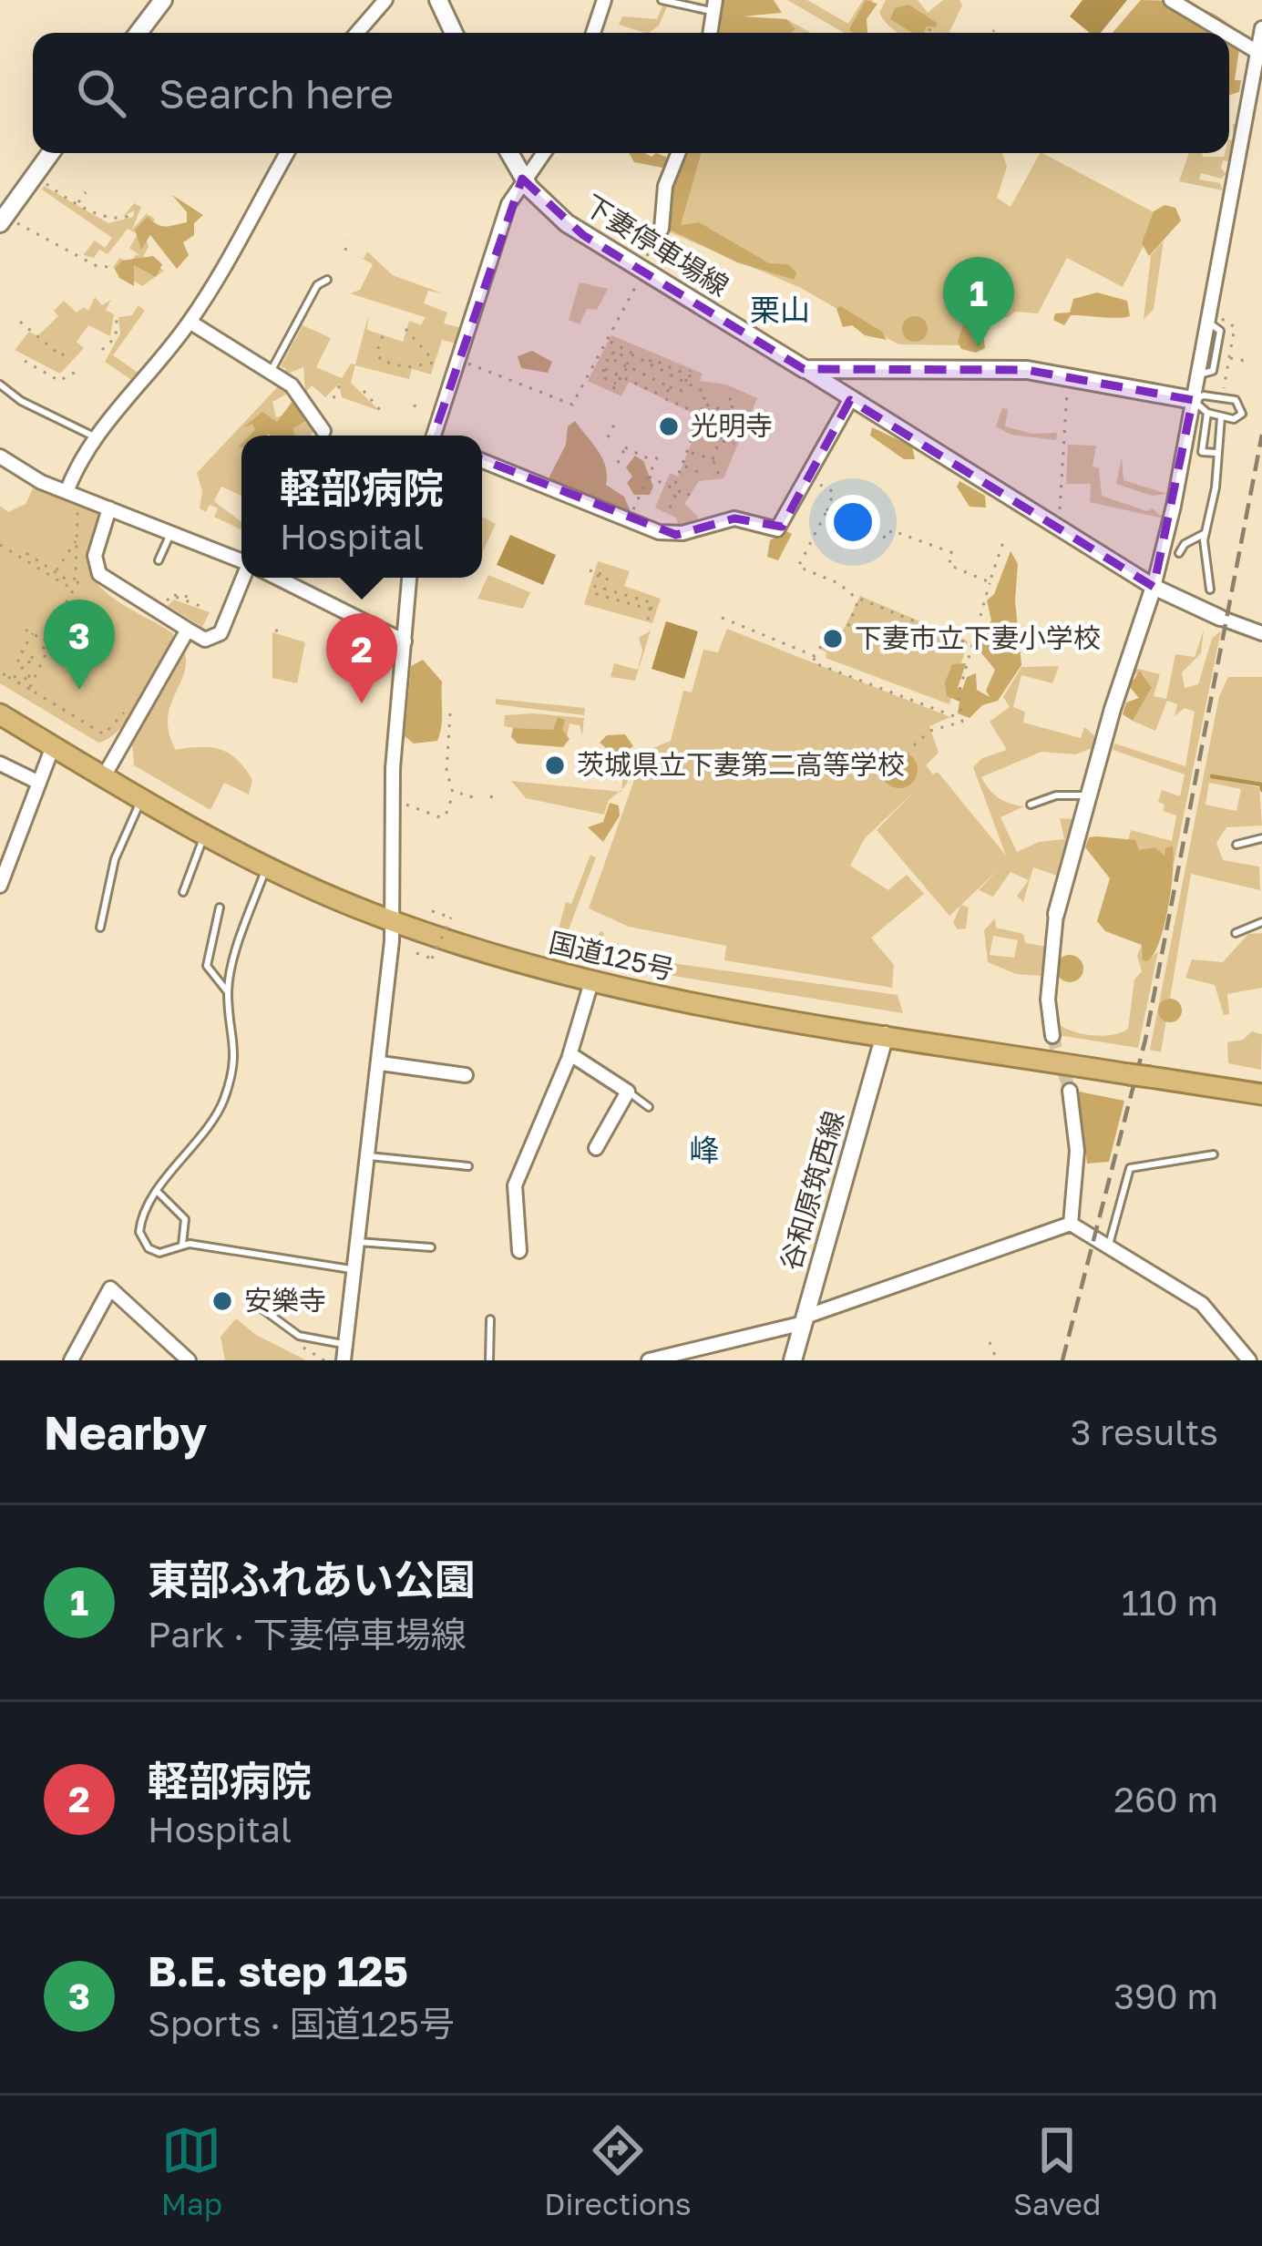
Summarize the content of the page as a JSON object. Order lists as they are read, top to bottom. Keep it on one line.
{"streets":{"highway":["国道125号"],"main road":["下妻停車場線","谷和原筑西線"]},"crossings":[["国道125号","谷和原筑西線"]],"districts":["栗山","峰"],"places":["光明寺","下妻市立下妻小学校","茨城県立下妻第二高等学校","安樂寺"],"page":{"search":"Search here","pins":["1","3","2"],"popup":["軽部病院","Hospital"],"heading":["Nearby","3 results"],"list":[{"mark":"1","name":"東部ふれあい公園","note":"Park · 下妻停車場線","value":"110 m"},{"mark":"2","name":"軽部病院","note":"Hospital","value":"260 m"},{"mark":"3","name":"B.E. step 125","note":"Sports · 国道125号","value":"390 m"}],"nav":["Map","Directions","Saved"]}}
